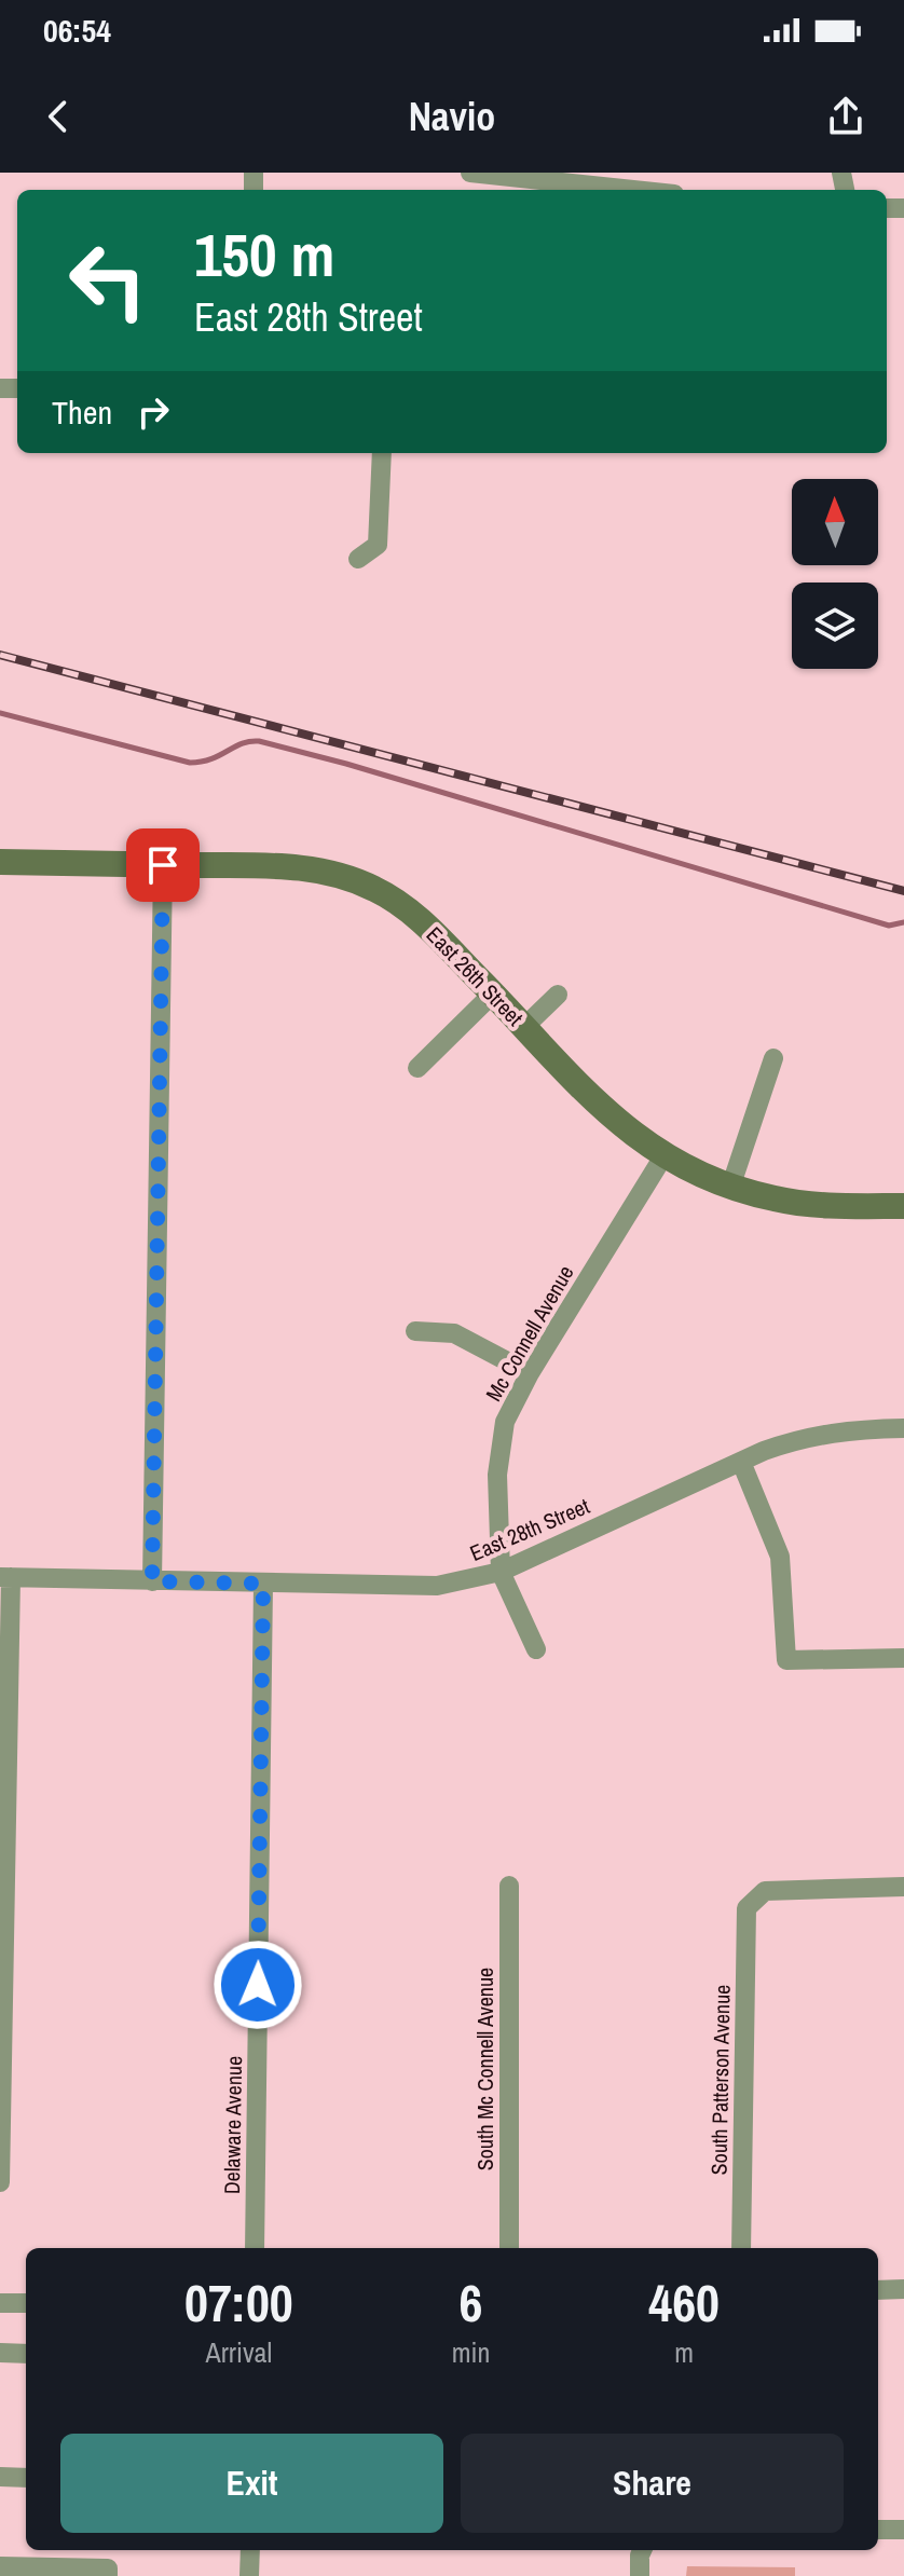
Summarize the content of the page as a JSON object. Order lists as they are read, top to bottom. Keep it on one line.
{"streets":{"street":["East 26th Street","Mc Connell Avenue","East 28th Street","South Mc Connell Avenue","South Patterson Avenue","Delaware Avenue"]},"crossings":[["East 26th Street","Mc Connell Avenue"],["Mc Connell Avenue","East 28th Street"],["East 28th Street","Delaware Avenue"]],"north":"top","page":{"status":"06:54","header":"Navio","turn":["150 m","East 28th Street"],"then":"Then","eta":["07:00","Arrival","6","min","460","m"],"buttons":["Exit","Share"]}}
